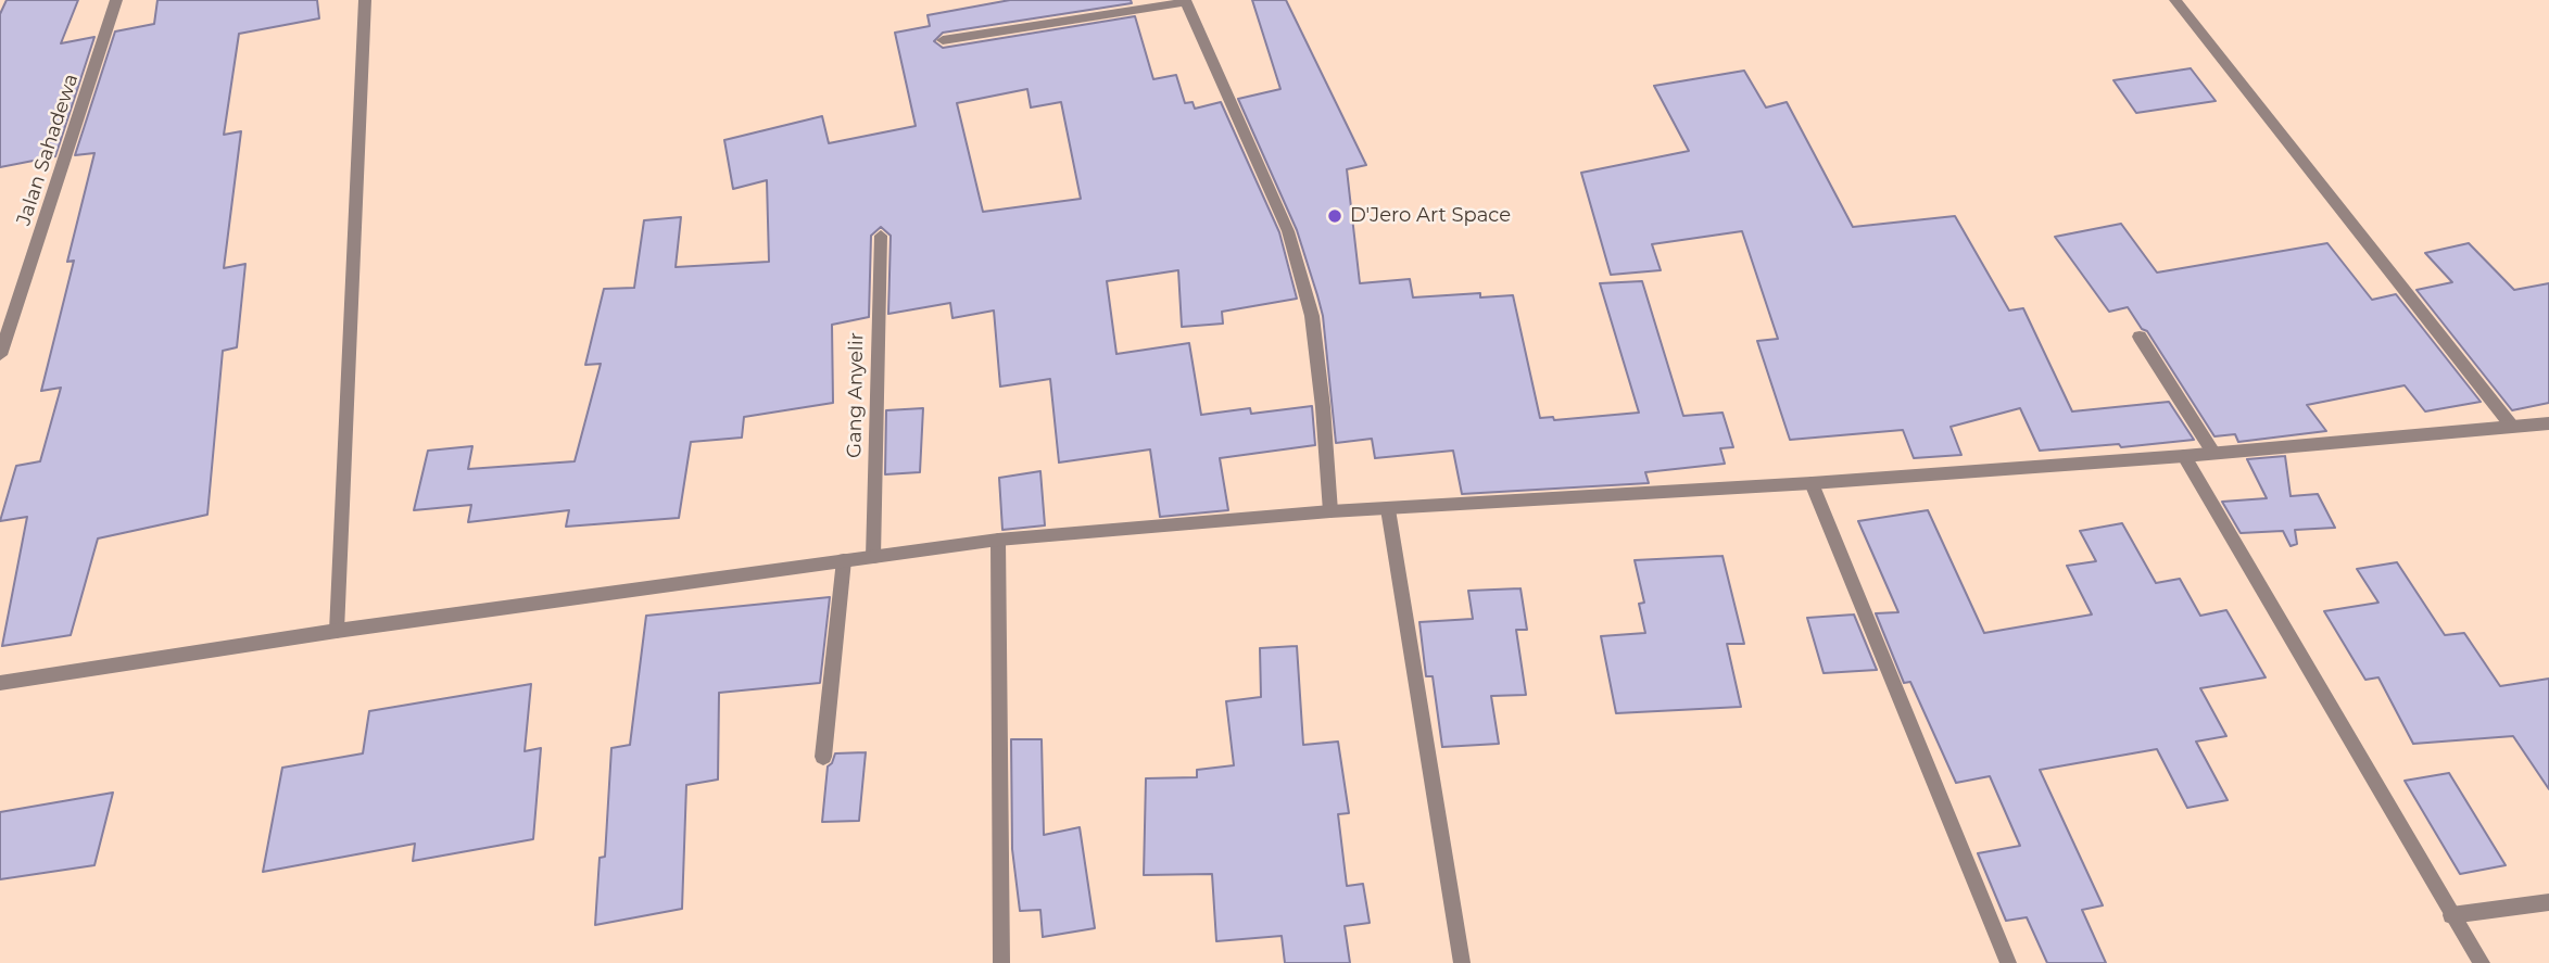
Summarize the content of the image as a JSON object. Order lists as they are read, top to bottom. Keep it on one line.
{"streets":{"street":["Jalan Sahadewa","Gang Anyelir"]},"places":["D'Jero Art Space"]}
